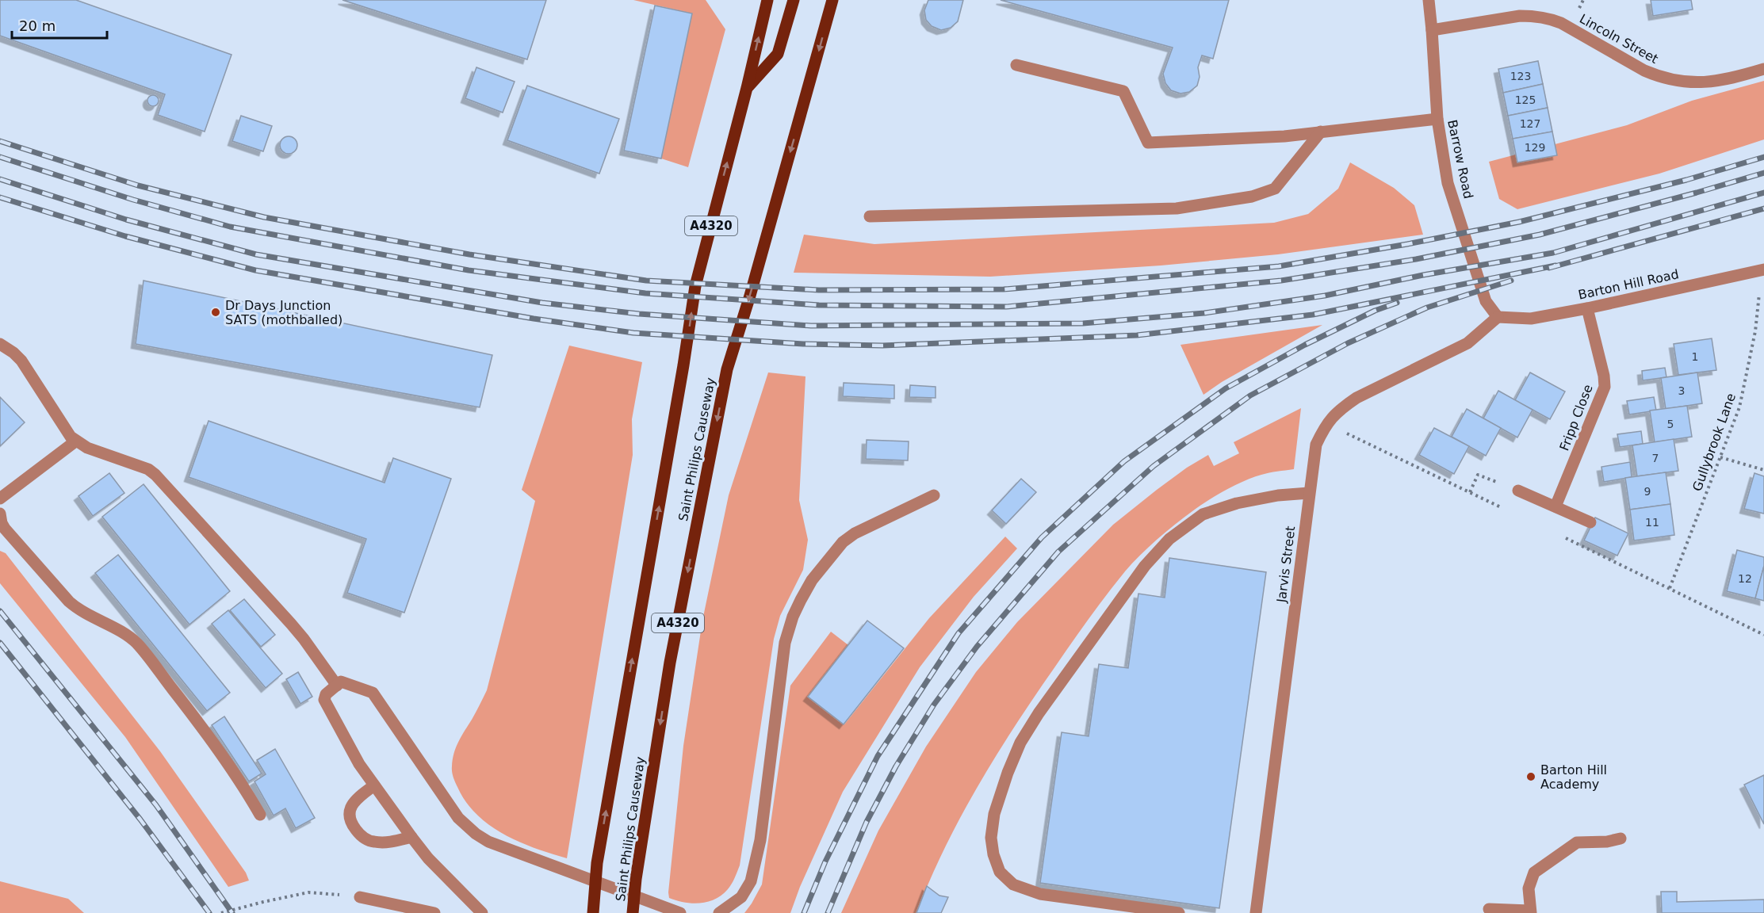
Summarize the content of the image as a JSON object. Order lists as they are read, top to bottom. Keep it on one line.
{"streets":{"main road":["A4320","Saint Philips Causeway"],"street":["Lincoln Street","Barrow Road","Barton Hill Road","Fripp Close","Jarvis Street"],"path":["Gullybrook Lane"]},"crossings":[["Lincoln Street","Barrow Road"],["Barrow Road","Barton Hill Road"],["Barrow Road","Jarvis Street"],["Barton Hill Road","Fripp Close"],["Barton Hill Road","Gullybrook Lane"],["Barton Hill Road","Jarvis Street"]],"places":["Dr Days Junction SATS (mothballed)","Barton Hill Academy"],"house_numbers":["123","125","127","129","1","3","5","7","9","11","12"],"scale_bar":"20 m"}
